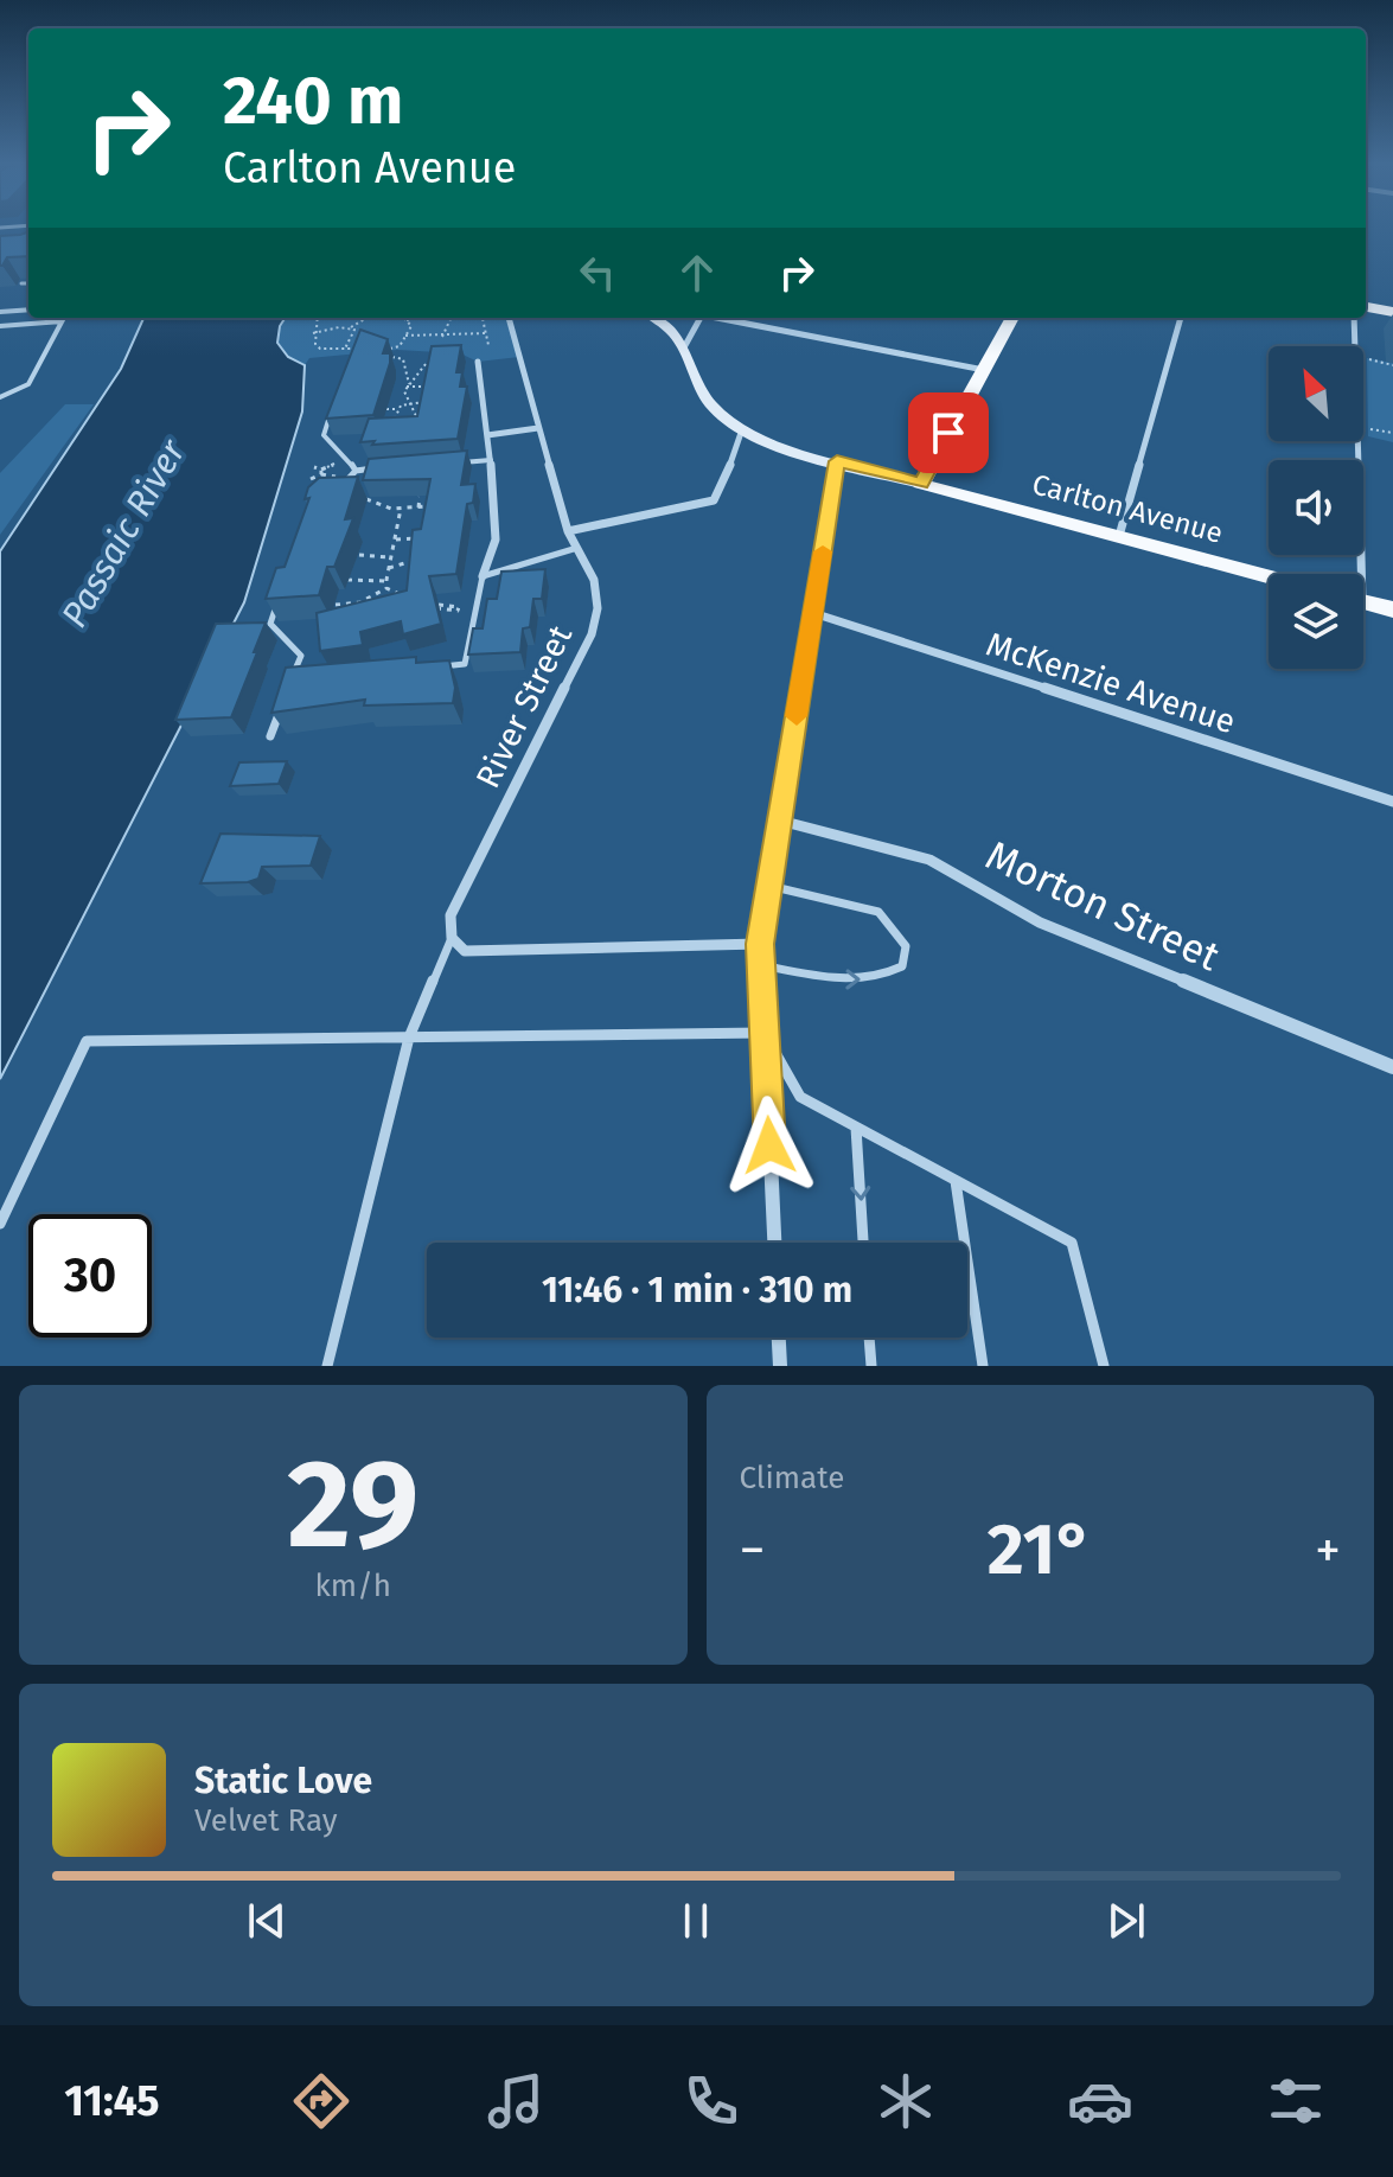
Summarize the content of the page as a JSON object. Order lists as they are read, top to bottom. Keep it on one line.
{"streets":{"main road":["Carlton Avenue"],"street":["McKenzie Avenue","River Street","Morton Street"]},"water":["Passaic River"],"north":"top left","page":{"turn":["240 m","Carlton Avenue"],"limit":"30","trip":"11:46 · 1 min · 310 m","tile":[["29","km/h"],"Climate"],"heat":["−","21°","+"],"song":["Static Love","Velvet Ray"],"tabs":"11:45"}}
